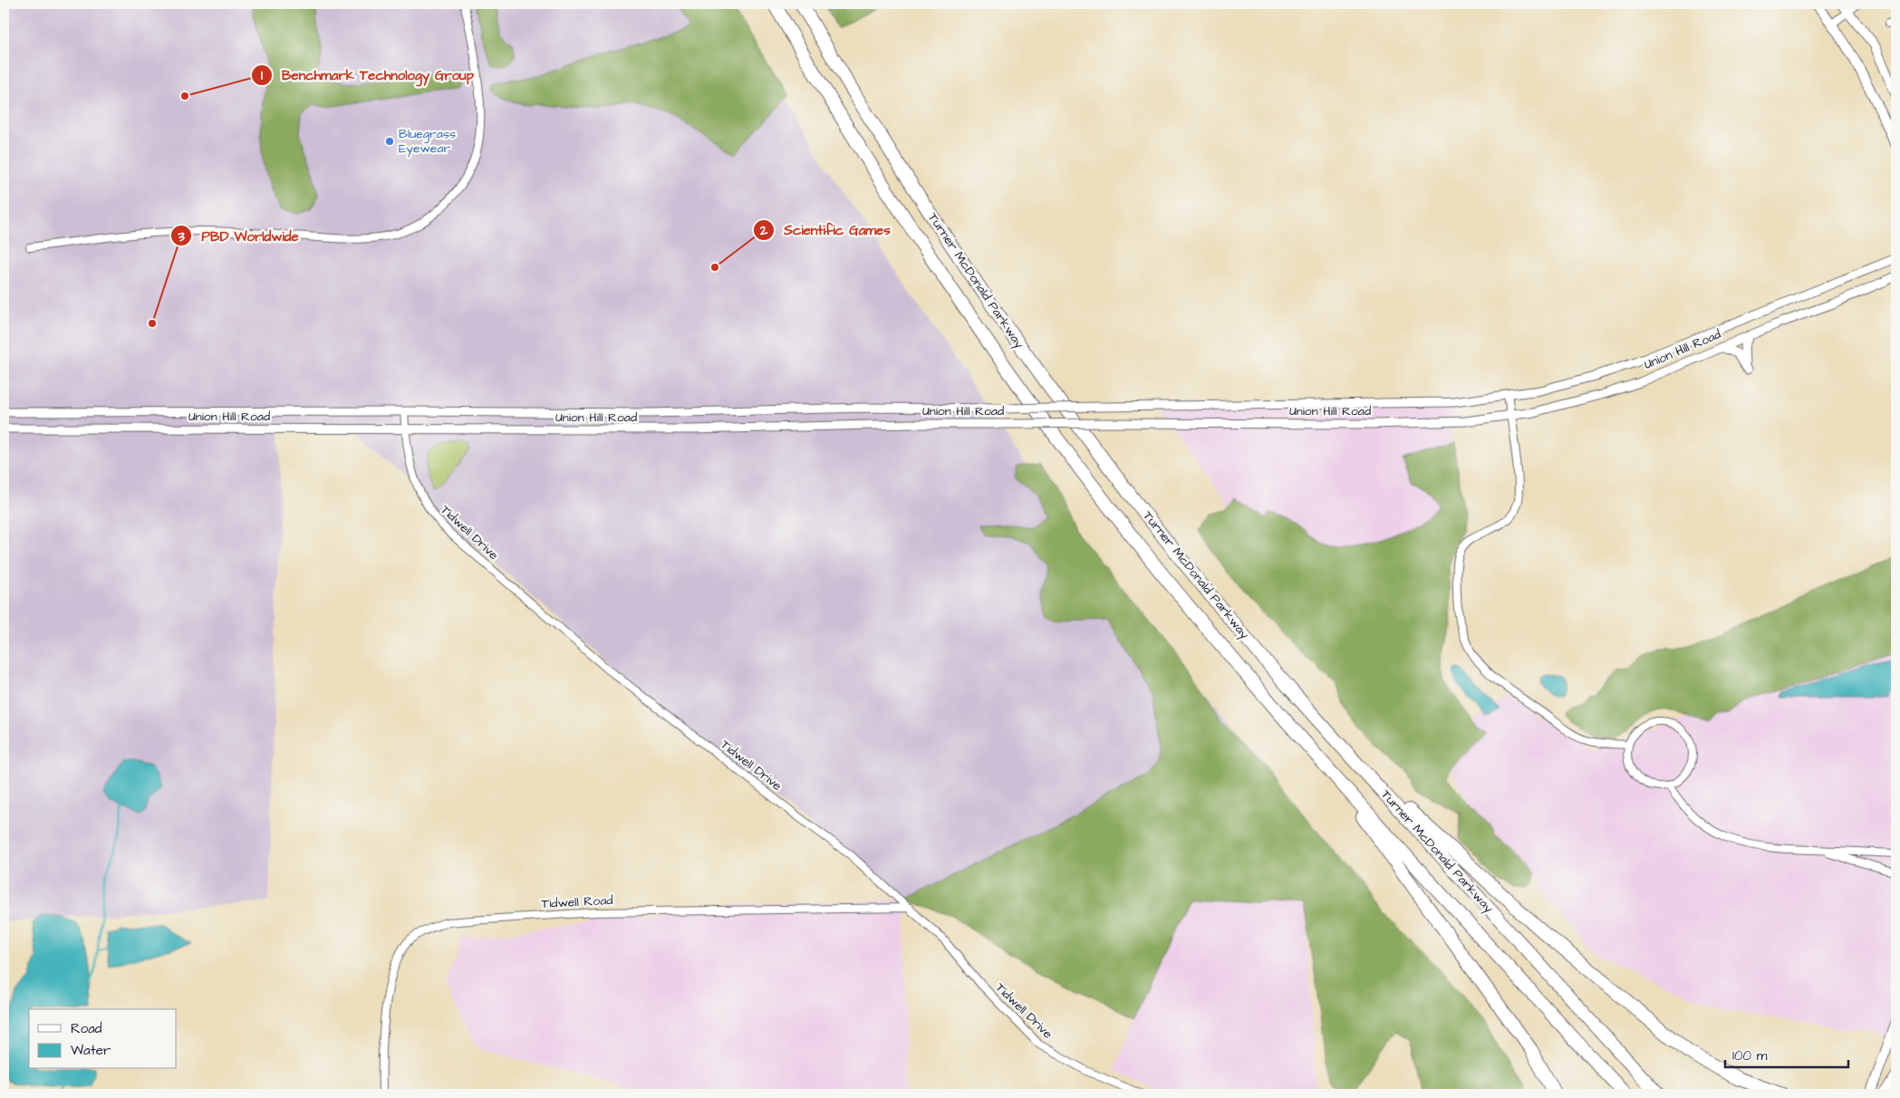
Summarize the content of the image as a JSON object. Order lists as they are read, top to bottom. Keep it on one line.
{"streets":{"highway":["Turner McDonald Parkway"],"street":["Union Hill Road","Tidwell Drive","Tidwell Road"]},"crossings":[["Union Hill Road","Tidwell Drive"],["Tidwell Drive","Tidwell Road"]],"places":["Benchmark Technology Group","Bluegrass Eyewear","Scientific Games","PBD Worldwide"],"legend":["Road","Water"],"scale_bar":"100 m"}
